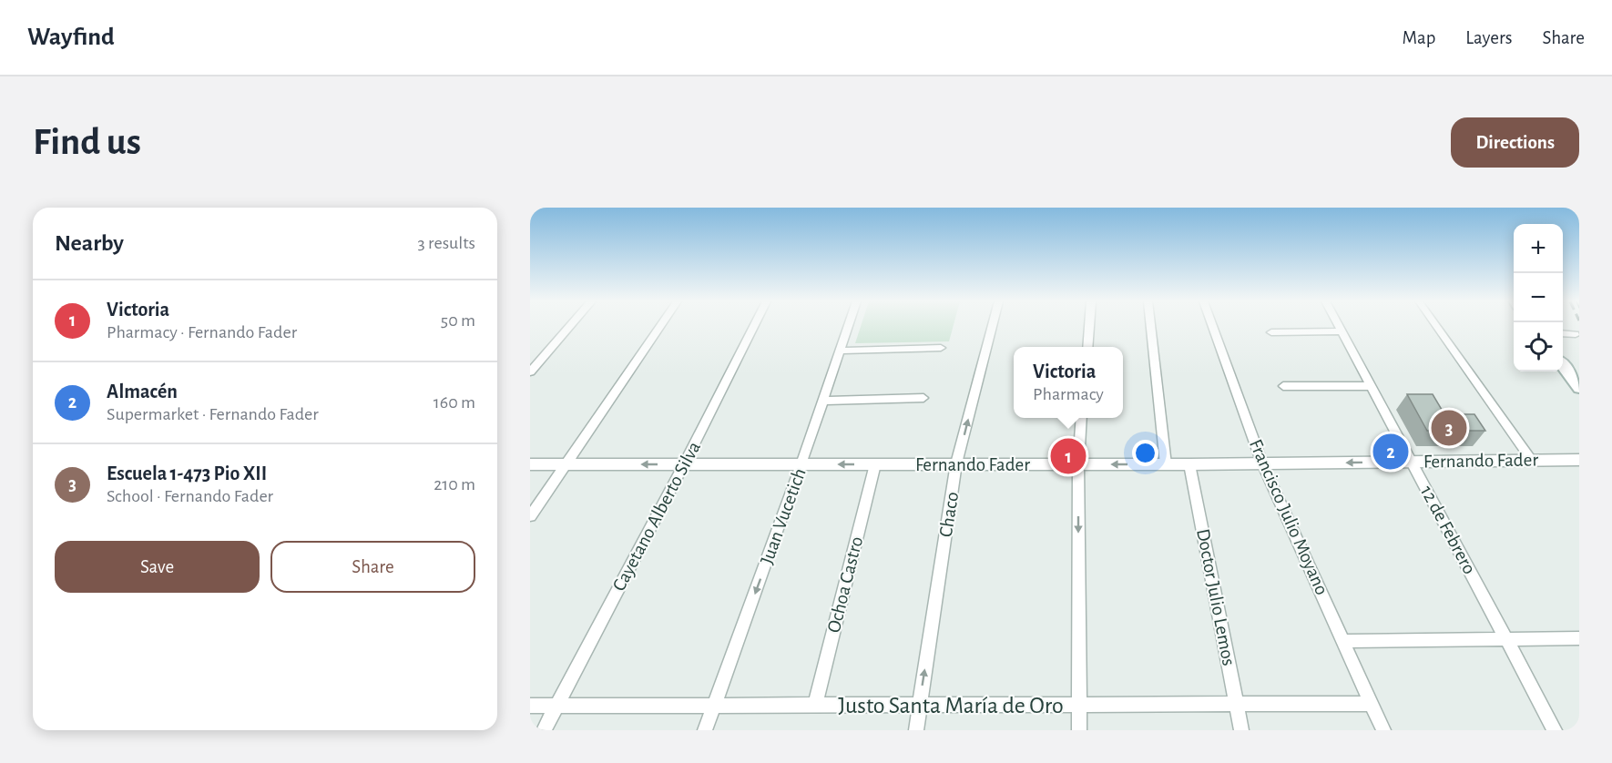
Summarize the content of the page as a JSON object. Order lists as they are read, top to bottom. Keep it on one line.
{"streets":{"street":["Fernando Fader","Chaco","Cayetano Alberto Silva","Juan Vucetich","Francisco Julio Moyano","12 de Febrero","Ochoa Castro","Doctor Julio Lemos","Justo Santa María de Oro"]},"crossings":[["Fernando Fader","Chaco"],["Fernando Fader","Cayetano Alberto Silva"],["Fernando Fader","Juan Vucetich"],["Fernando Fader","Francisco Julio Moyano"],["Fernando Fader","12 de Febrero"],["Fernando Fader","Ochoa Castro"],["Fernando Fader","Doctor Julio Lemos"],["Chaco","Justo Santa María de Oro"],["Cayetano Alberto Silva","Justo Santa María de Oro"],["Juan Vucetich","Justo Santa María de Oro"],["Francisco Julio Moyano","Justo Santa María de Oro"],["Ochoa Castro","Justo Santa María de Oro"],["Doctor Julio Lemos","Justo Santa María de Oro"]],"one_way":["Chaco","Juan Vucetich"],"page":{"header":"Wayfind","nav":["Map","Layers","Share"],"buttons":["Directions",["Save","Share"]],"title":"Find us","heading":["Nearby","3 results"],"map_buttons":["+","−"],"list":[{"mark":"1","name":"Victoria","note":"Pharmacy · Fernando Fader","value":"50 m"},{"mark":"2","name":"Almacén","note":"Supermarket · Fernando Fader","value":"160 m"},{"mark":"3","name":"Escuela 1-473 Pio XII","note":"School · Fernando Fader","value":"210 m"}],"popup":["Victoria","Pharmacy"],"pins":["3","2","1"]}}
